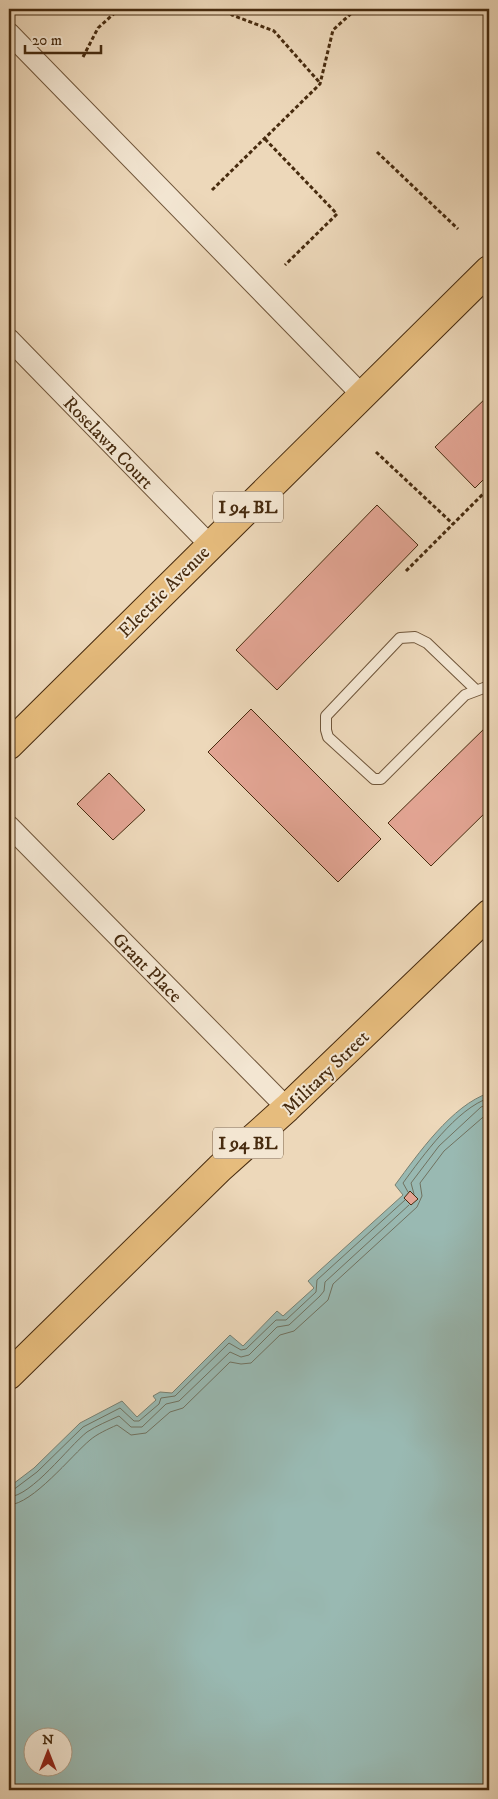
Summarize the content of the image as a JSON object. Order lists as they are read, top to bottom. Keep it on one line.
{"streets":{"main road":["I 94 BL","Electric Avenue","Military Street"],"street":["Roselawn Court","Grant Place"]},"crossings":[["Roselawn Court","Electric Avenue"],["Grant Place","Military Street"]],"scale_bar":"20 m","north":"top"}
